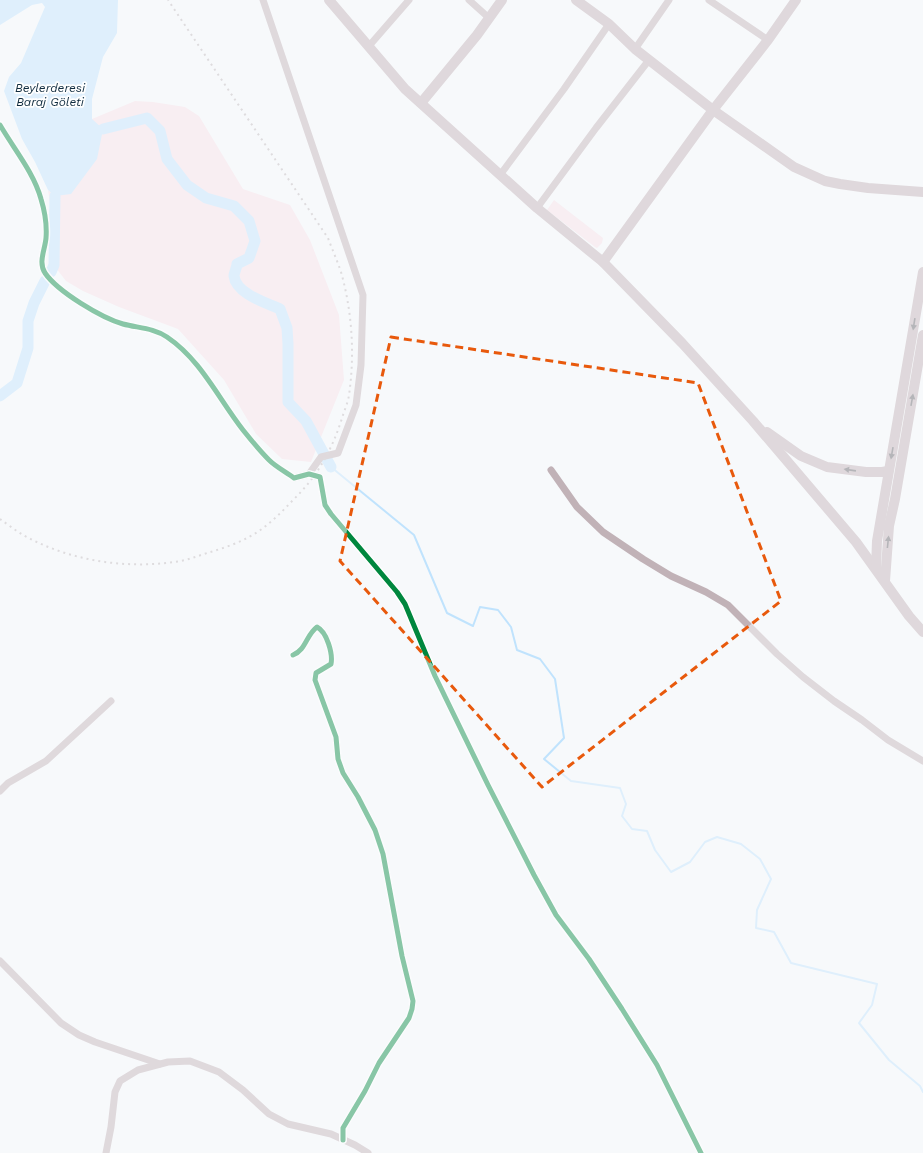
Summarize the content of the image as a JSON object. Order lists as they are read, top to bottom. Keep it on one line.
{"water":["Beylerderesi Baraj Göleti"]}
